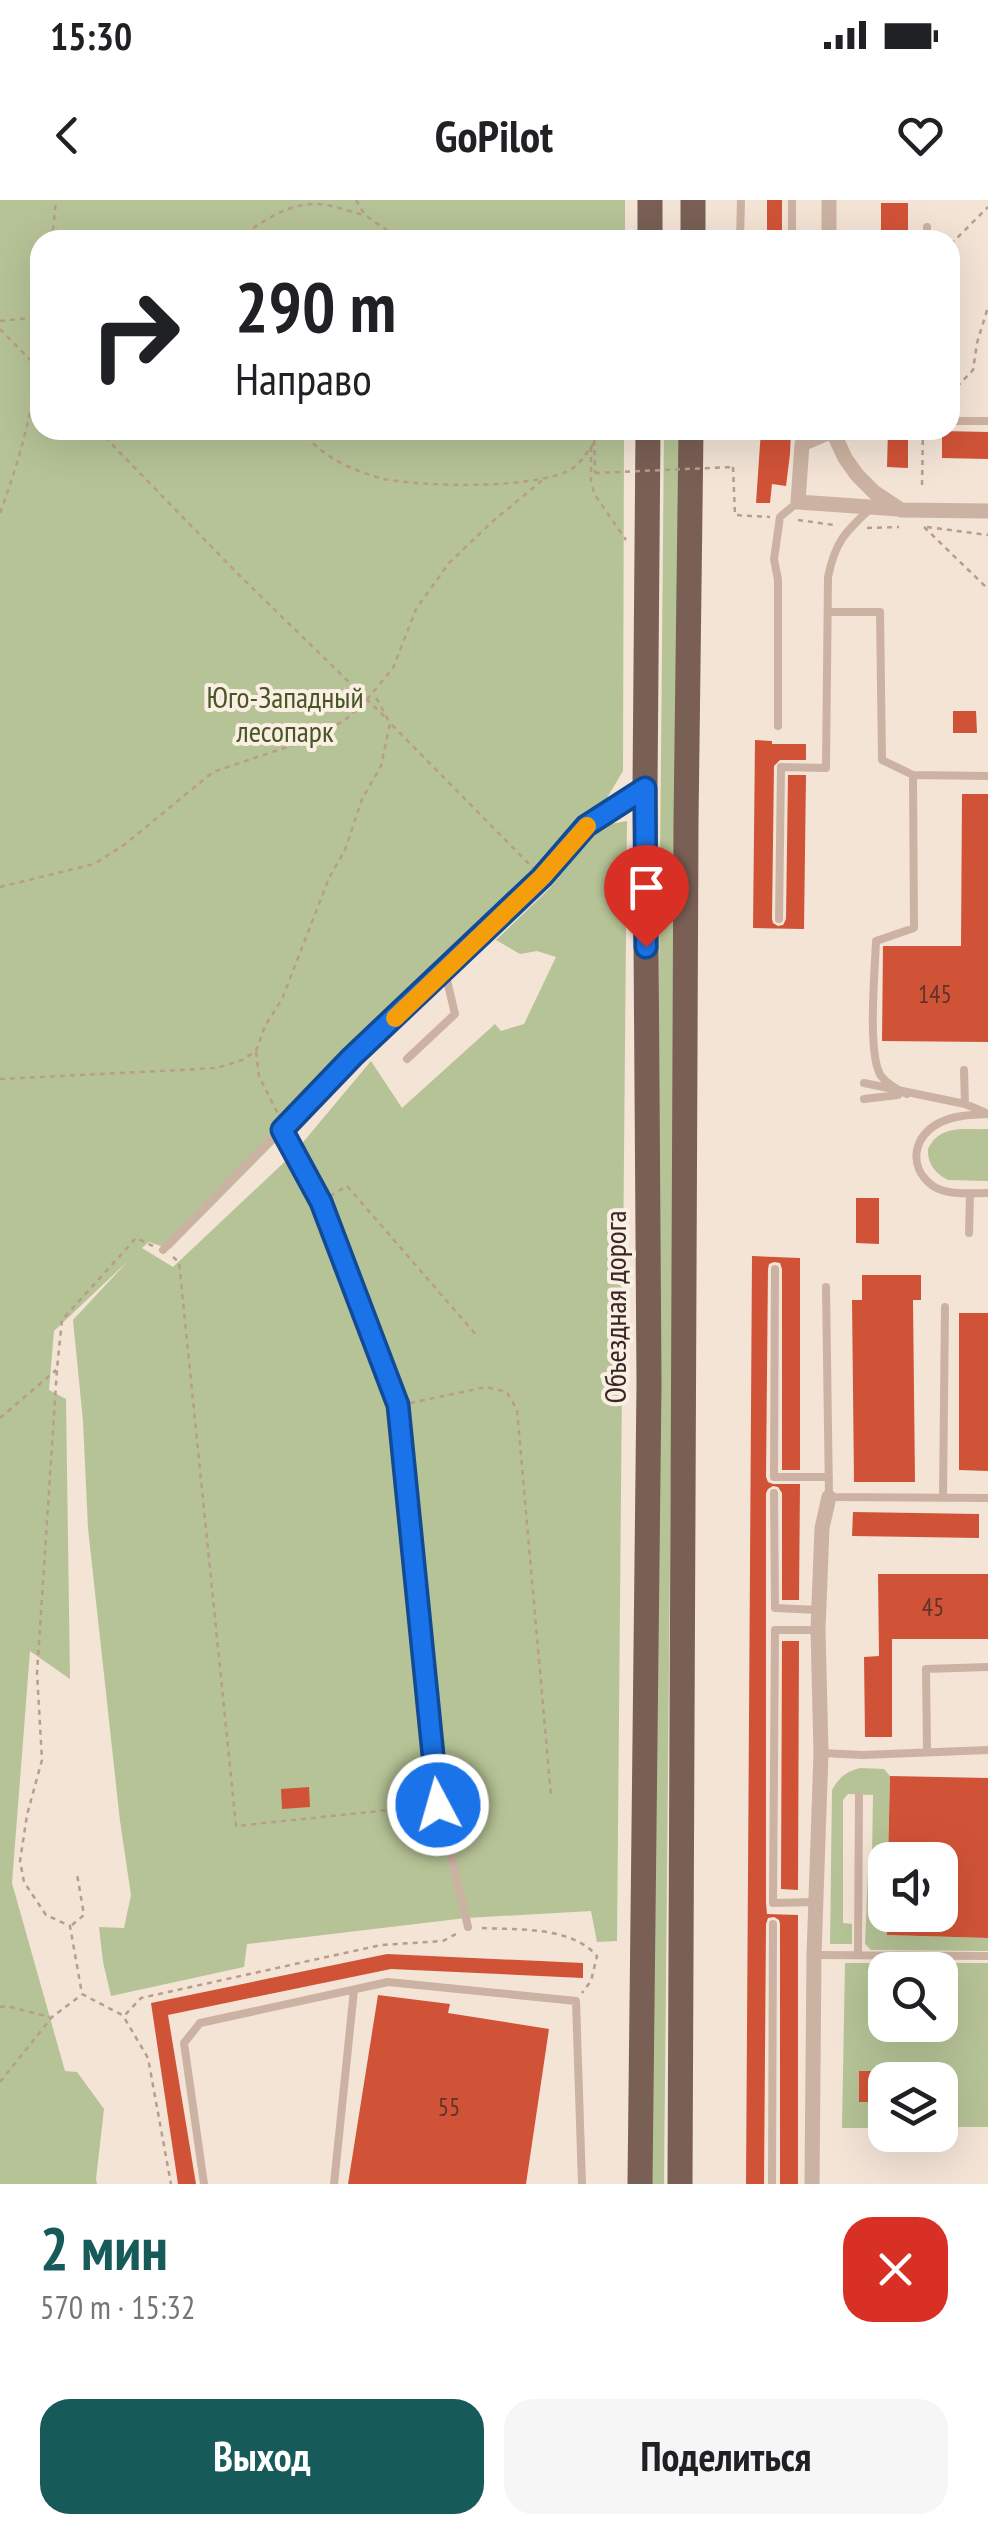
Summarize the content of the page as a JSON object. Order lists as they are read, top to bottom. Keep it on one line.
{"streets":{"main road":["Объездная дорога"]},"parks":["Юго-Западный лесопарк"],"house_numbers":["145","45","55"],"page":{"status":"15:30","header":"GoPilot","turn":["290 m","Направо"],"heading":["2 мин","570 m · 15:32"],"buttons":["Выход","Поделиться"]}}
